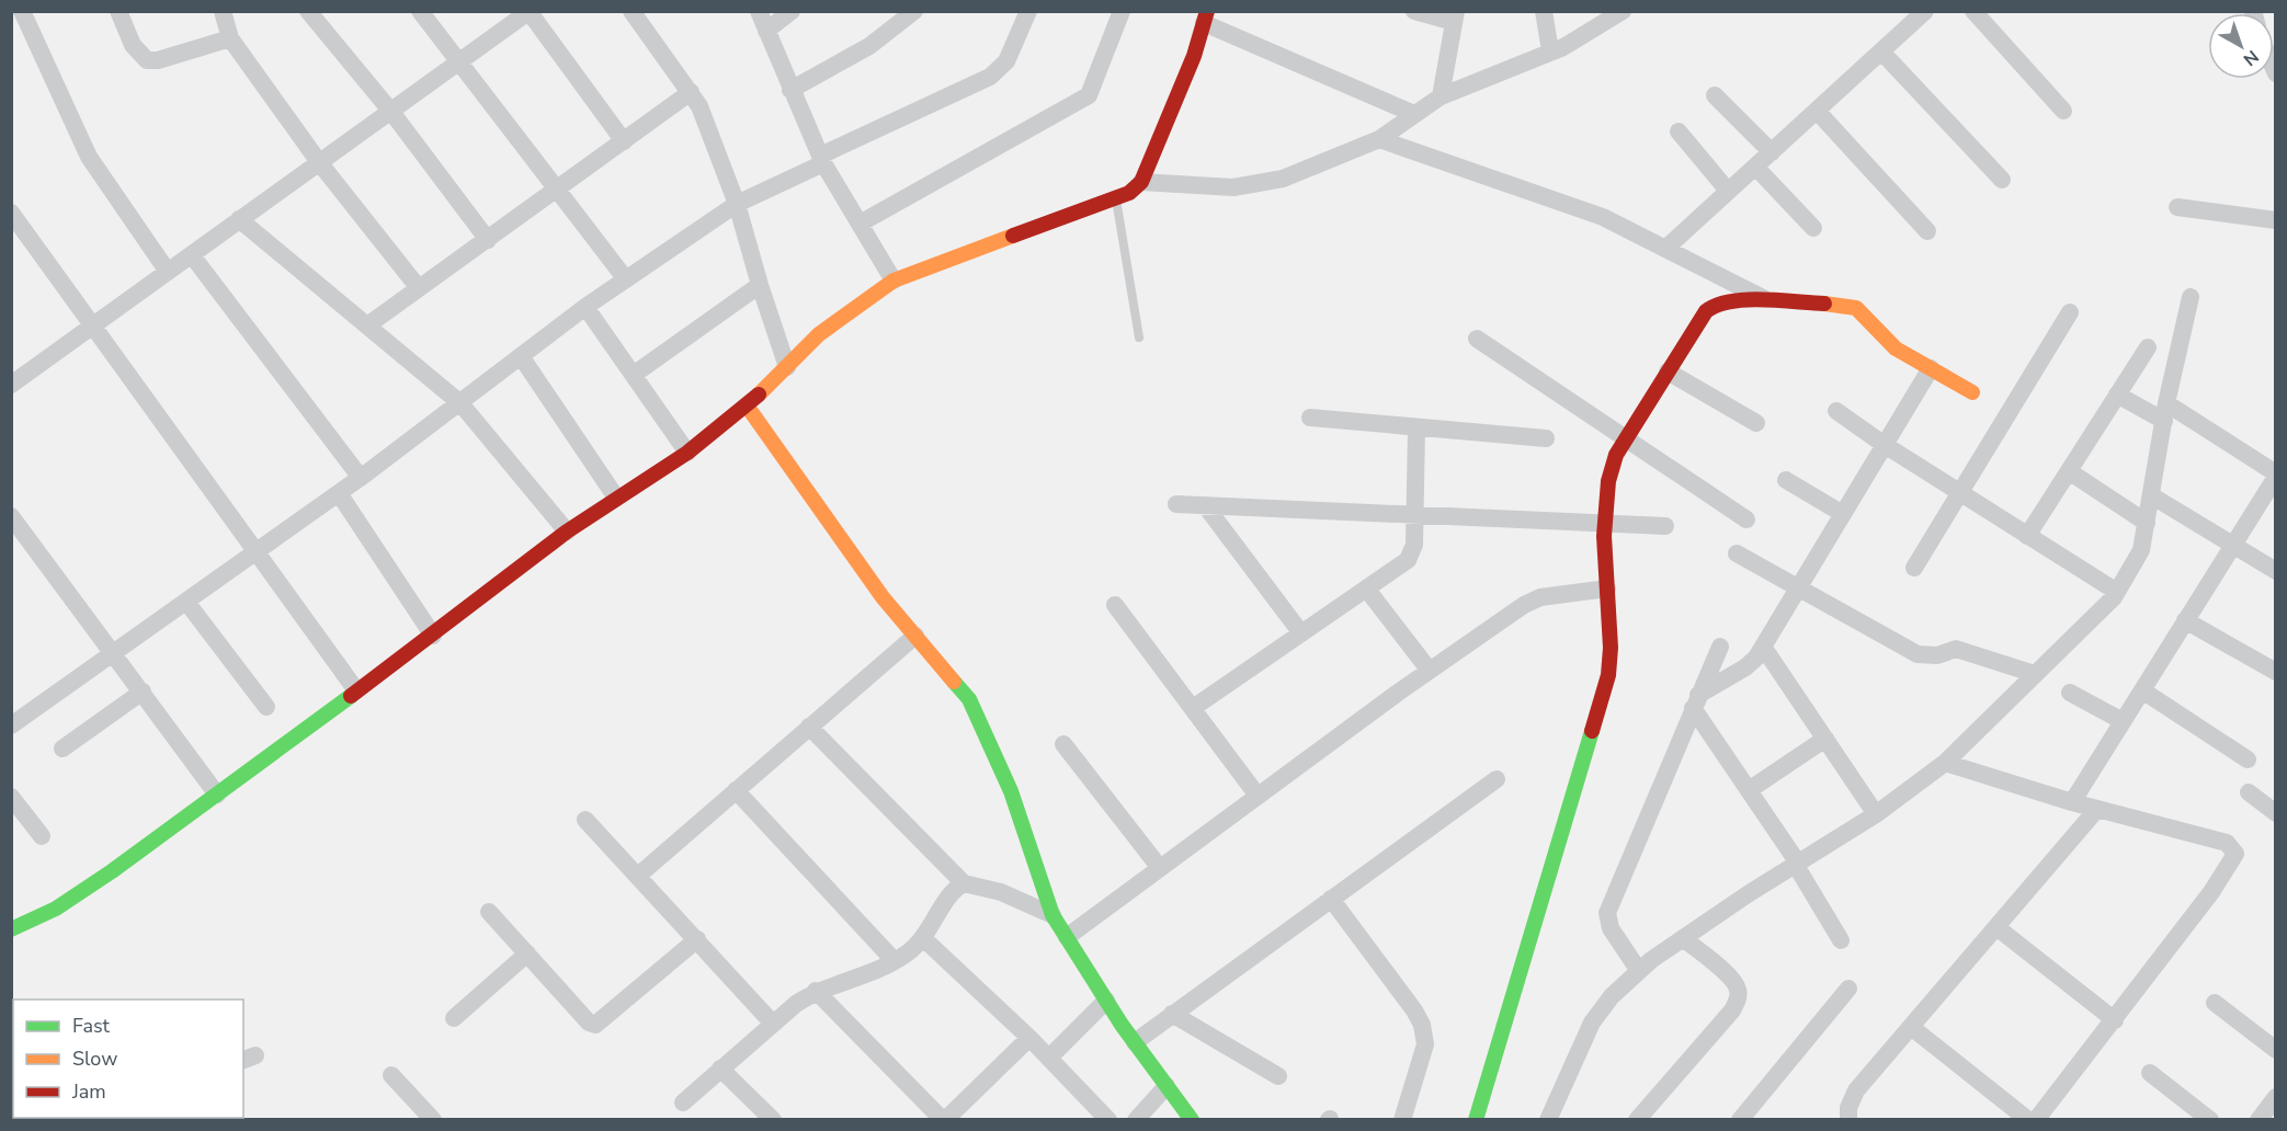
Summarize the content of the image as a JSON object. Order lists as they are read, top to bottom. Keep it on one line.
{"legend":["Fast","Slow","Jam"],"north":"bottom right"}
